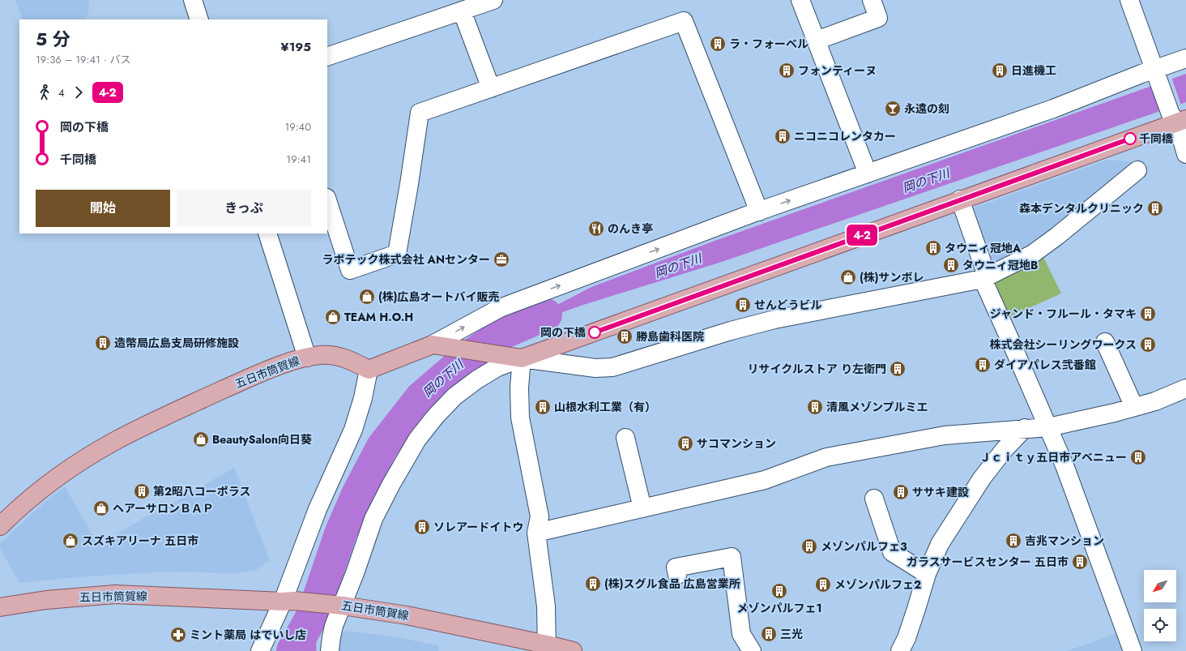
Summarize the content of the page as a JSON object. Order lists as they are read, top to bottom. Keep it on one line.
{"streets":{"main road":["五日市筒賀線"]},"water":["岡の下川"],"places":{"building":["ラ・フォーベル","フォンティーヌ","日進機工","ニコニコレンタカー","森本デンタルクリニック","タウニィ冠地A","タウニィ冠地B","せんどうビル","ジャンド・フルール・タマキ","勝島歯科医院","造幣局広島支局研修施設","株式会社シーリングワークス","ダイアパレス弐番館","リサイクルストア り左衛門","山根水利工業（有）","清風メゾンプルミエ","サコマンション","Ｊｃｉｔｙ五日市アベニュー","第２昭八コーポラス","ササキ建設","ソレアードイトウ","吉兆マンション","メゾンパルフェ3","ガラスサービスセンター 五日市","(株)スグル食品 広島営業所","メゾンパルフェ2","メゾンパルフェ1","三光"],"bar":["永遠の刻"],"other":["千同橋","岡の下橋"],"restaurant":["のんき亭"],"office":["ラボテック株式会社 ANセンター"],"shop":["(株)サンボレ","(株)広島オートバイ販売","TEAM H.O.H","BeautySalon向日葵","ヘアーサロンＢＡＰ","スズキアリーナ 五日市"],"pharmacy":["ミント薬局 はでいし店"]},"lines":["bus line 4-2"],"north":"bottom left","page":{"on_map":"4-2","heading":["5 分","19:36 – 19:41 · バス","¥195"],"legs":["4","4-2"],"list":[{"name":"岡の下橋","value":"19:40"},{"name":"千同橋","value":"19:41"}],"buttons":["開始","きっぷ"]}}
